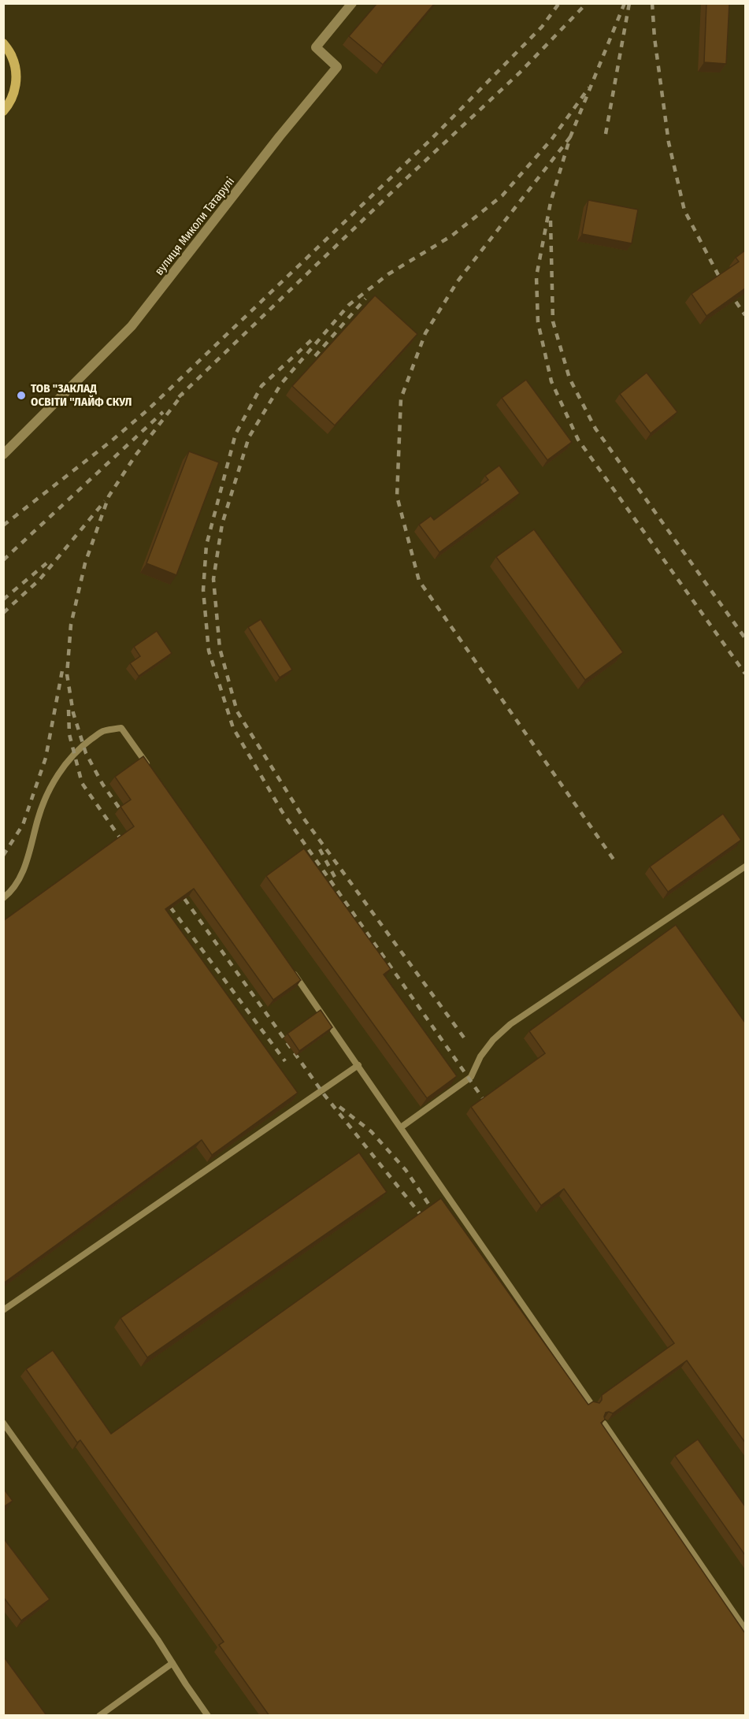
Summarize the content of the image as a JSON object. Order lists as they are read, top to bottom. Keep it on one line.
{"streets":{"street":["вулиця Миколи Татарулі"]},"places":["ТОВ \"ЗАКЛАД ОСВІТИ \"ЛАЙФ СКУЛ"]}
